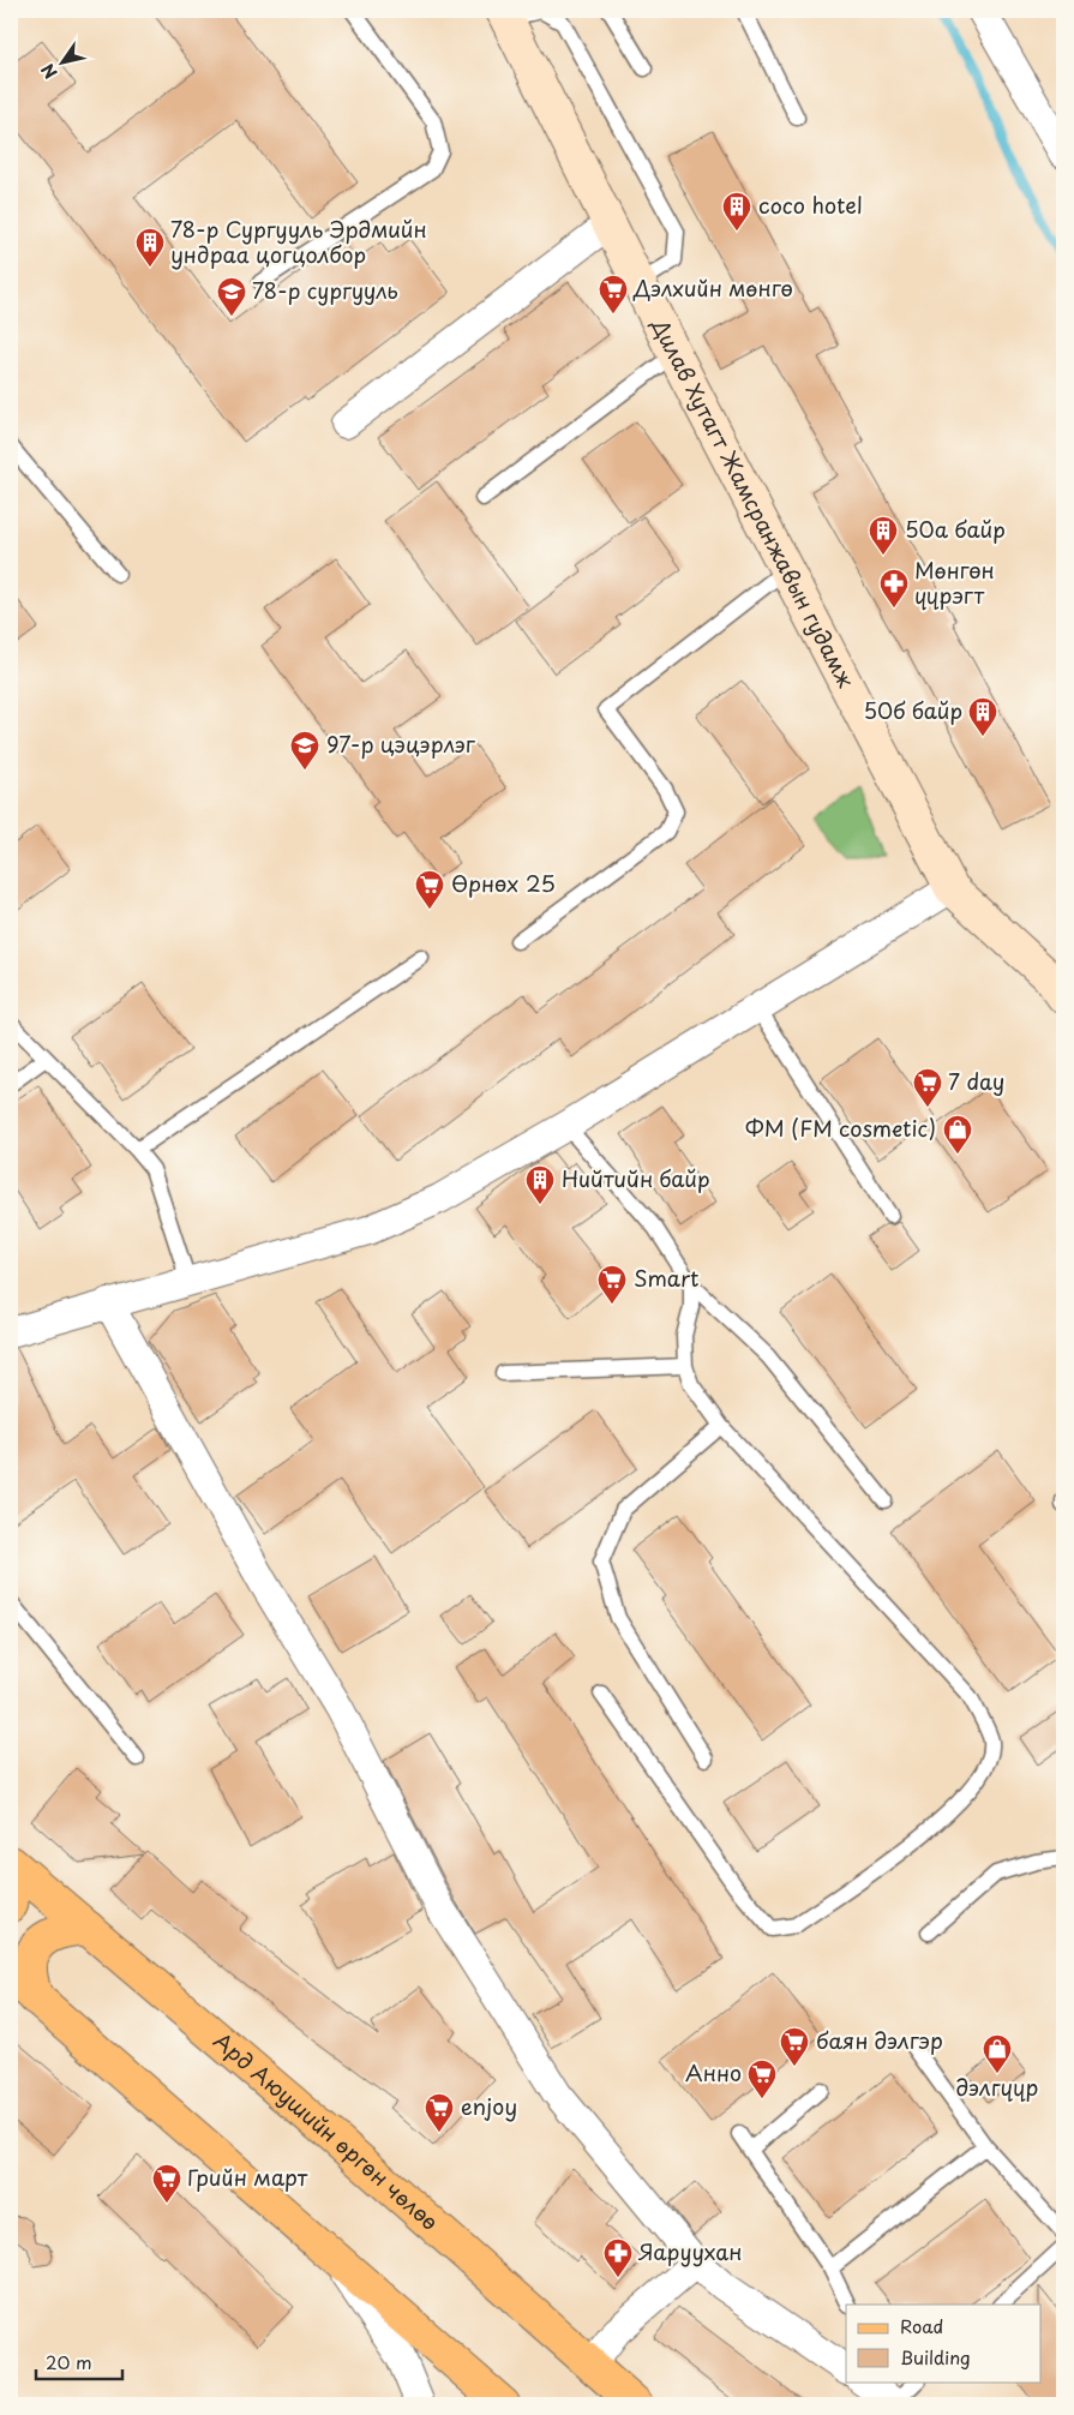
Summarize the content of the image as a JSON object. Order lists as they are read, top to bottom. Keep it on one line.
{"streets":{"main road":["Дилав Хутагт Жамсранжавын гудамж","Ард Аюушийн өргөн чөлөө"]},"places":{"building":["coco hotel","78-р Сургууль Эрдмийн ундраа цогцолбор","50а байр","50б байр","Нийтийн байр"],"supermarket":["Дэлхийн мөнгө","Өрнөх 25","7 day","Smart","баян дэлгэр","Анно","enjoy","Грийн март"],"school or university":["78-р сургууль","97-р цэцэрлэг"],"pharmacy":["Мөнгөн үүрэгт","Яаруухан"],"shop":["ФМ (FM cosmetic)","дэлгүүр"]},"legend":["Road","Building"],"scale_bar":"20 m","north":"bottom left"}
